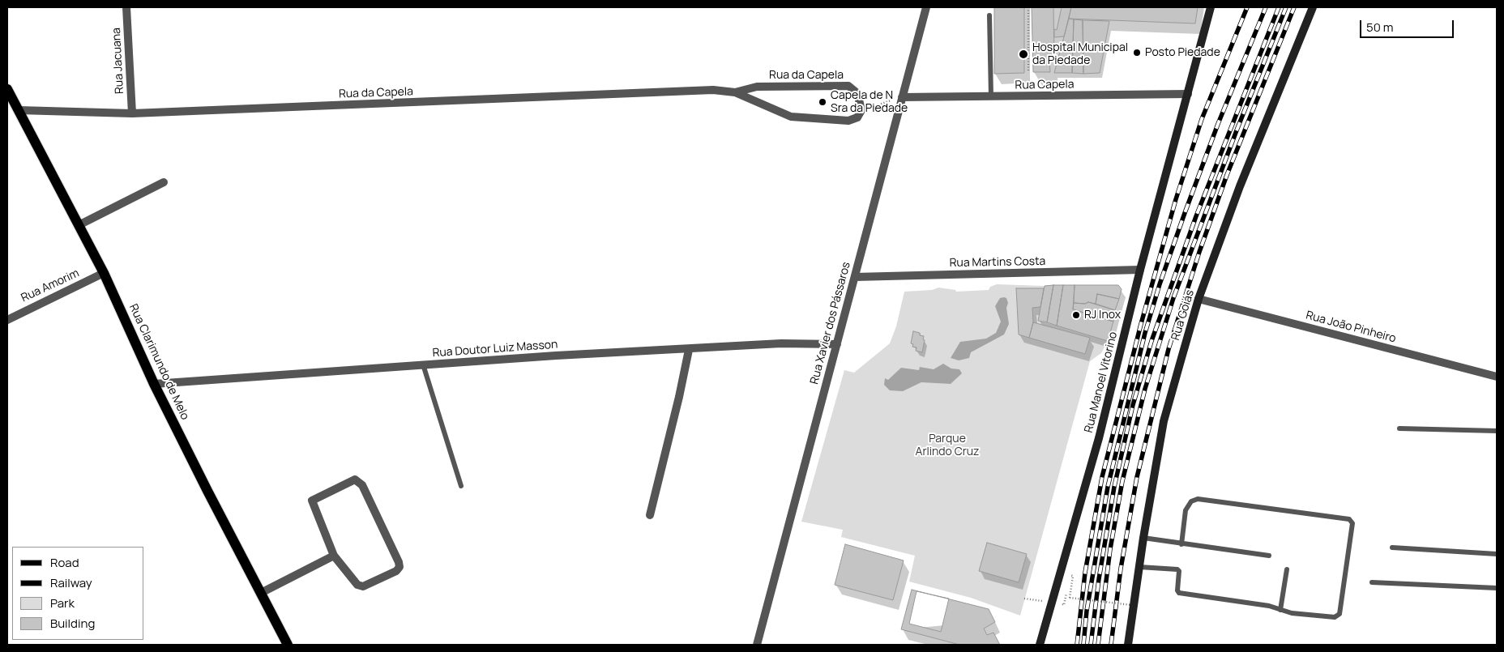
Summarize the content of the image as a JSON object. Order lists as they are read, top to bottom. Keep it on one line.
{"streets":{"main road":["Rua Goiás","Rua Clarimundo de Melo","Rua Manoel Vitorino"],"street":["Rua Jacuana","Rua da Capela","Rua Capela","Rua Martins Costa","Rua Amorim","Rua Xavier dos Pássaros","Rua João Pinheiro","Rua Doutor Luiz Masson"]},"crossings":[["Rua Jacuana","Rua da Capela"],["Rua da Capela","Rua Clarimundo de Melo"],["Rua Capela","Rua Xavier dos Pássaros"],["Rua Capela","Rua Manoel Vitorino"],["Rua Martins Costa","Rua Xavier dos Pássaros"],["Rua Martins Costa","Rua Manoel Vitorino"],["Rua Amorim","Rua Clarimundo de Melo"],["Rua Goiás","Rua João Pinheiro"],["Rua Xavier dos Pássaros","Rua Doutor Luiz Masson"],["Rua Doutor Luiz Masson","Rua Clarimundo de Melo"]],"parks":["Parque Arlindo Cruz"],"places":["Posto Piedade","Hospital Municipal da Piedade","Capela de N Sra da Piedade","RJ Inox"],"legend":["Road","Railway","Park","Building"],"scale_bar":"50 m"}
